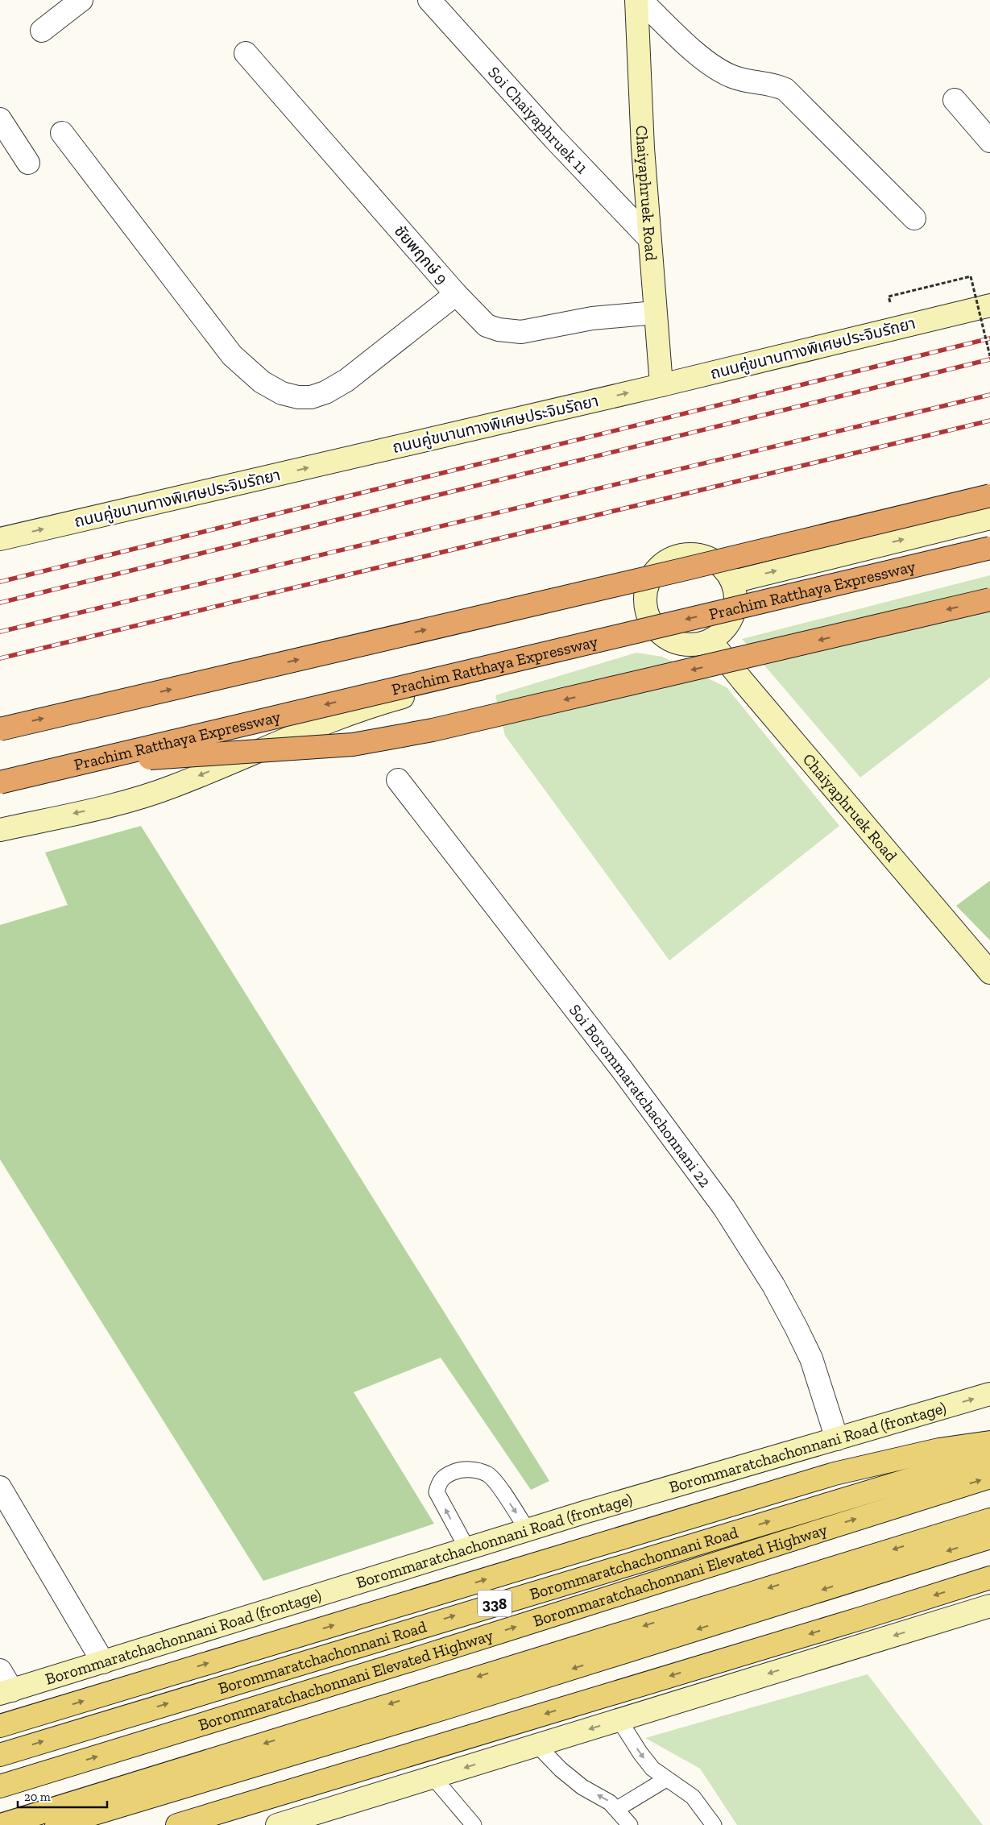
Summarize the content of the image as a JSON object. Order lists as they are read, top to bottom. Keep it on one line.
{"streets":{"highway":["Prachim Ratthaya Expressway"],"main road":["Chaiyaphruek Road","ถนนคู่ขนานทางพิเศษประจิมรัถยา","Borommaratchachonnani Road (frontage)","Borommaratchachonnani Road","Borommaratchachonnani Elevated Highway","338"],"street":["Soi Chaiyaphruek 11","ชัยพฤกษ์ 9","Soi Borommaratchachonnani 22"]},"crossings":[["Soi Chaiyaphruek 11","Chaiyaphruek Road"],["Chaiyaphruek Road","ชัยพฤกษ์ 9"],["Chaiyaphruek Road","ถนนคู่ขนานทางพิเศษประจิมรัถยา"],["Soi Borommaratchachonnani 22","Borommaratchachonnani Road (frontage)"]],"one_way":["ถนนคู่ขนานทางพิเศษประจิมรัถยา"],"scale_bar":"20 m"}
